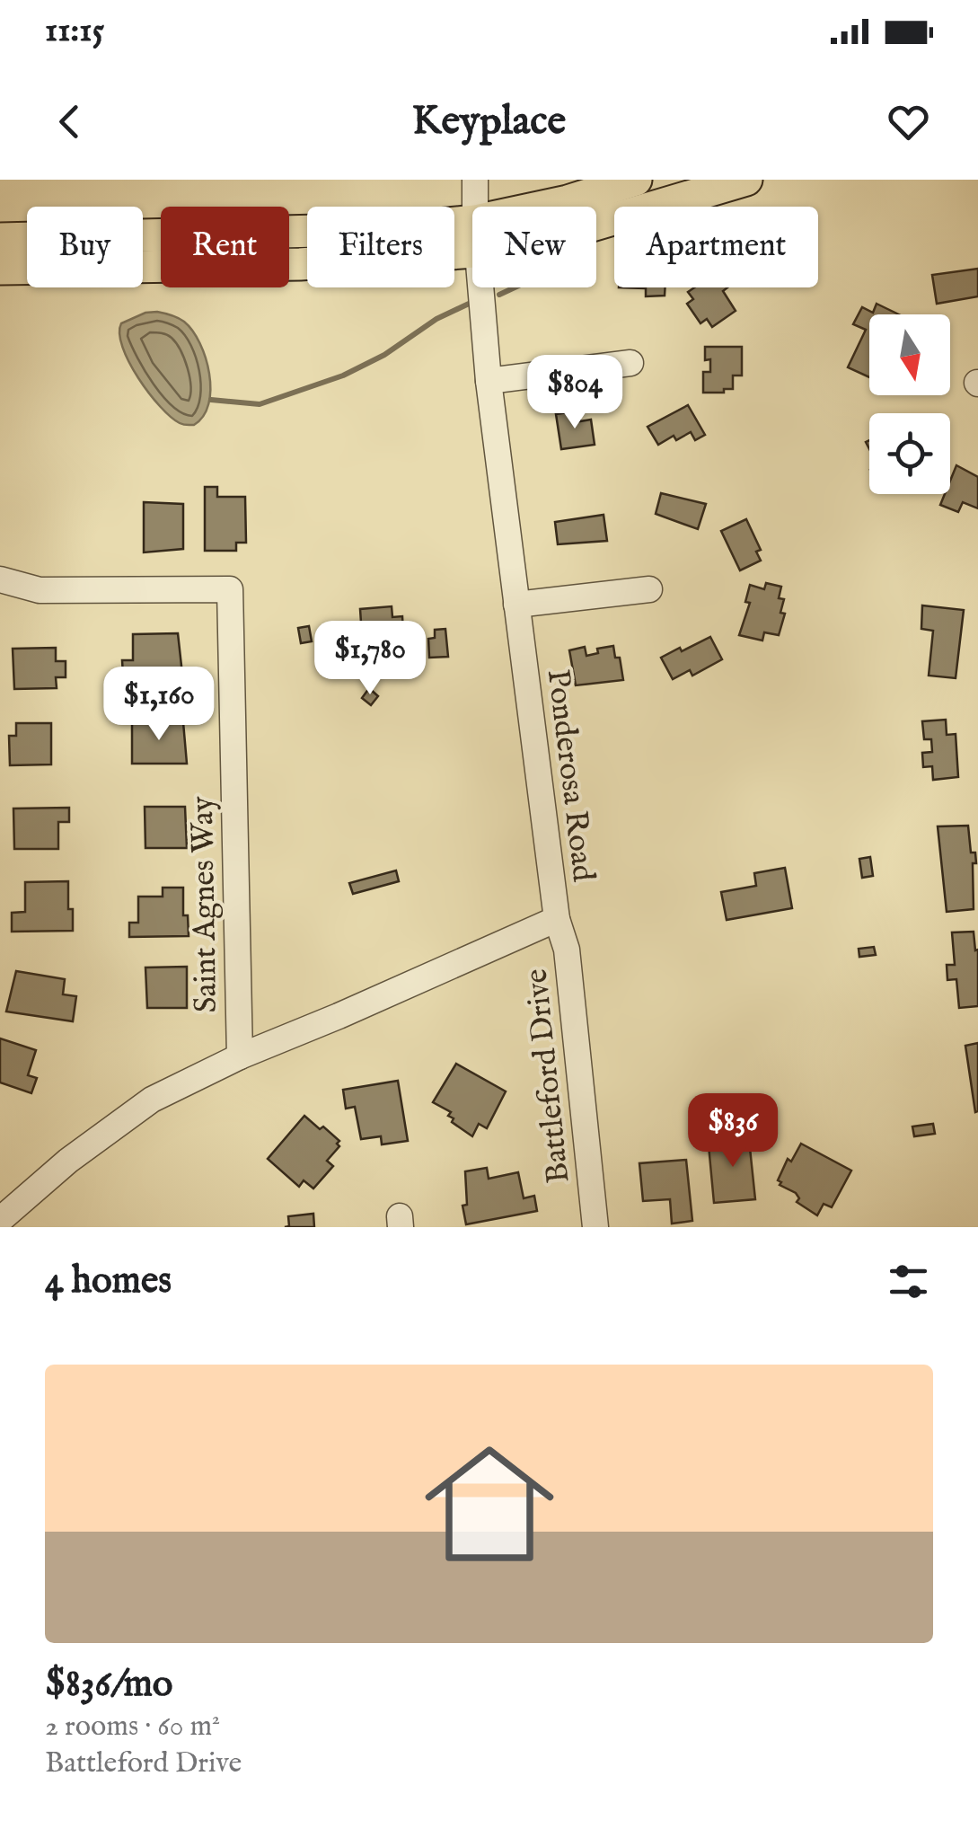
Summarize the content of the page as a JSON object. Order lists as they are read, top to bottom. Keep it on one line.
{"streets":{"street":["Ponderosa Road","Saint Agnes Way","Battleford Drive"]},"crossings":[["Ponderosa Road","Saint Agnes Way"],["Ponderosa Road","Battleford Drive"]],"north":"bottom","page":{"status":"11:15","header":"Keyplace","chip":["Buy","Rent","Filters","New","Apartment"],"price":["$804","$1,780","$1,160","$836"],"heading":"4 homes","list":[{"name":"$836/mo","note":"2 rooms · 60 m² · Battleford Drive"}]}}
